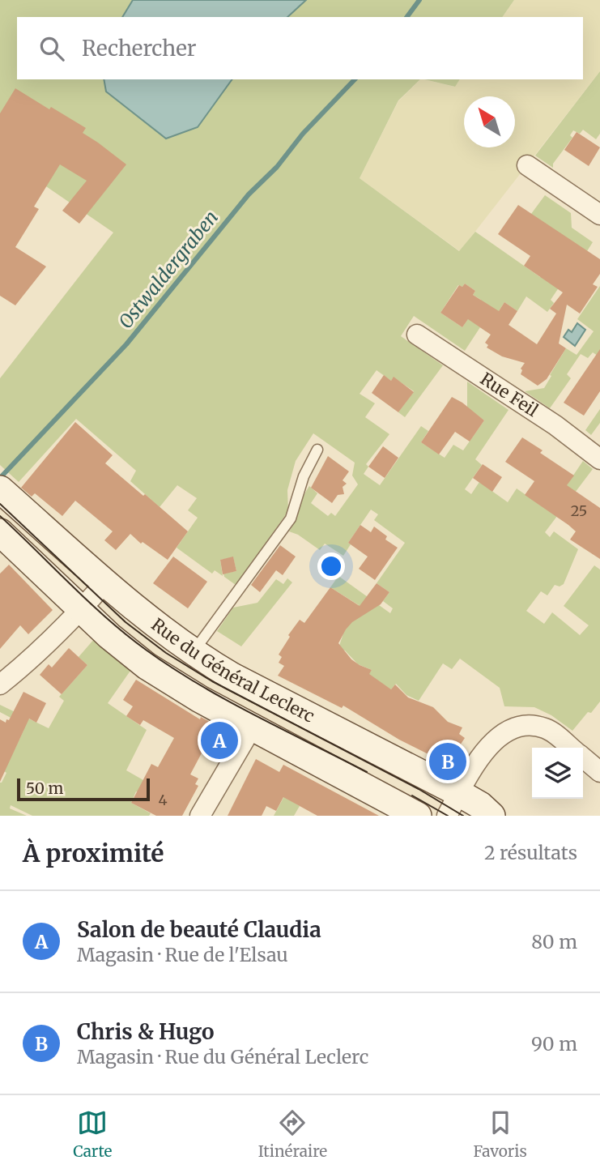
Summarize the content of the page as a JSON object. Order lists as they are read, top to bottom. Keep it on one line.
{"streets":{"main road":["Rue du Général Leclerc"],"street":["Rue Feil"]},"water":["Ostwaldergraben"],"house_numbers":["25","4"],"scale_bar":"50 m","north":"top left","page":{"search":"Rechercher","pins":["A","B"],"scale":"50 m","heading":["À proximité","2 résultats"],"list":[{"mark":"A","name":"Salon de beauté Claudia","note":"Magasin · Rue de l'Elsau","value":"80 m"},{"mark":"B","name":"Chris & Hugo","note":"Magasin · Rue du Général Leclerc","value":"90 m"}],"nav":["Carte","Itinéraire","Favoris"]}}
